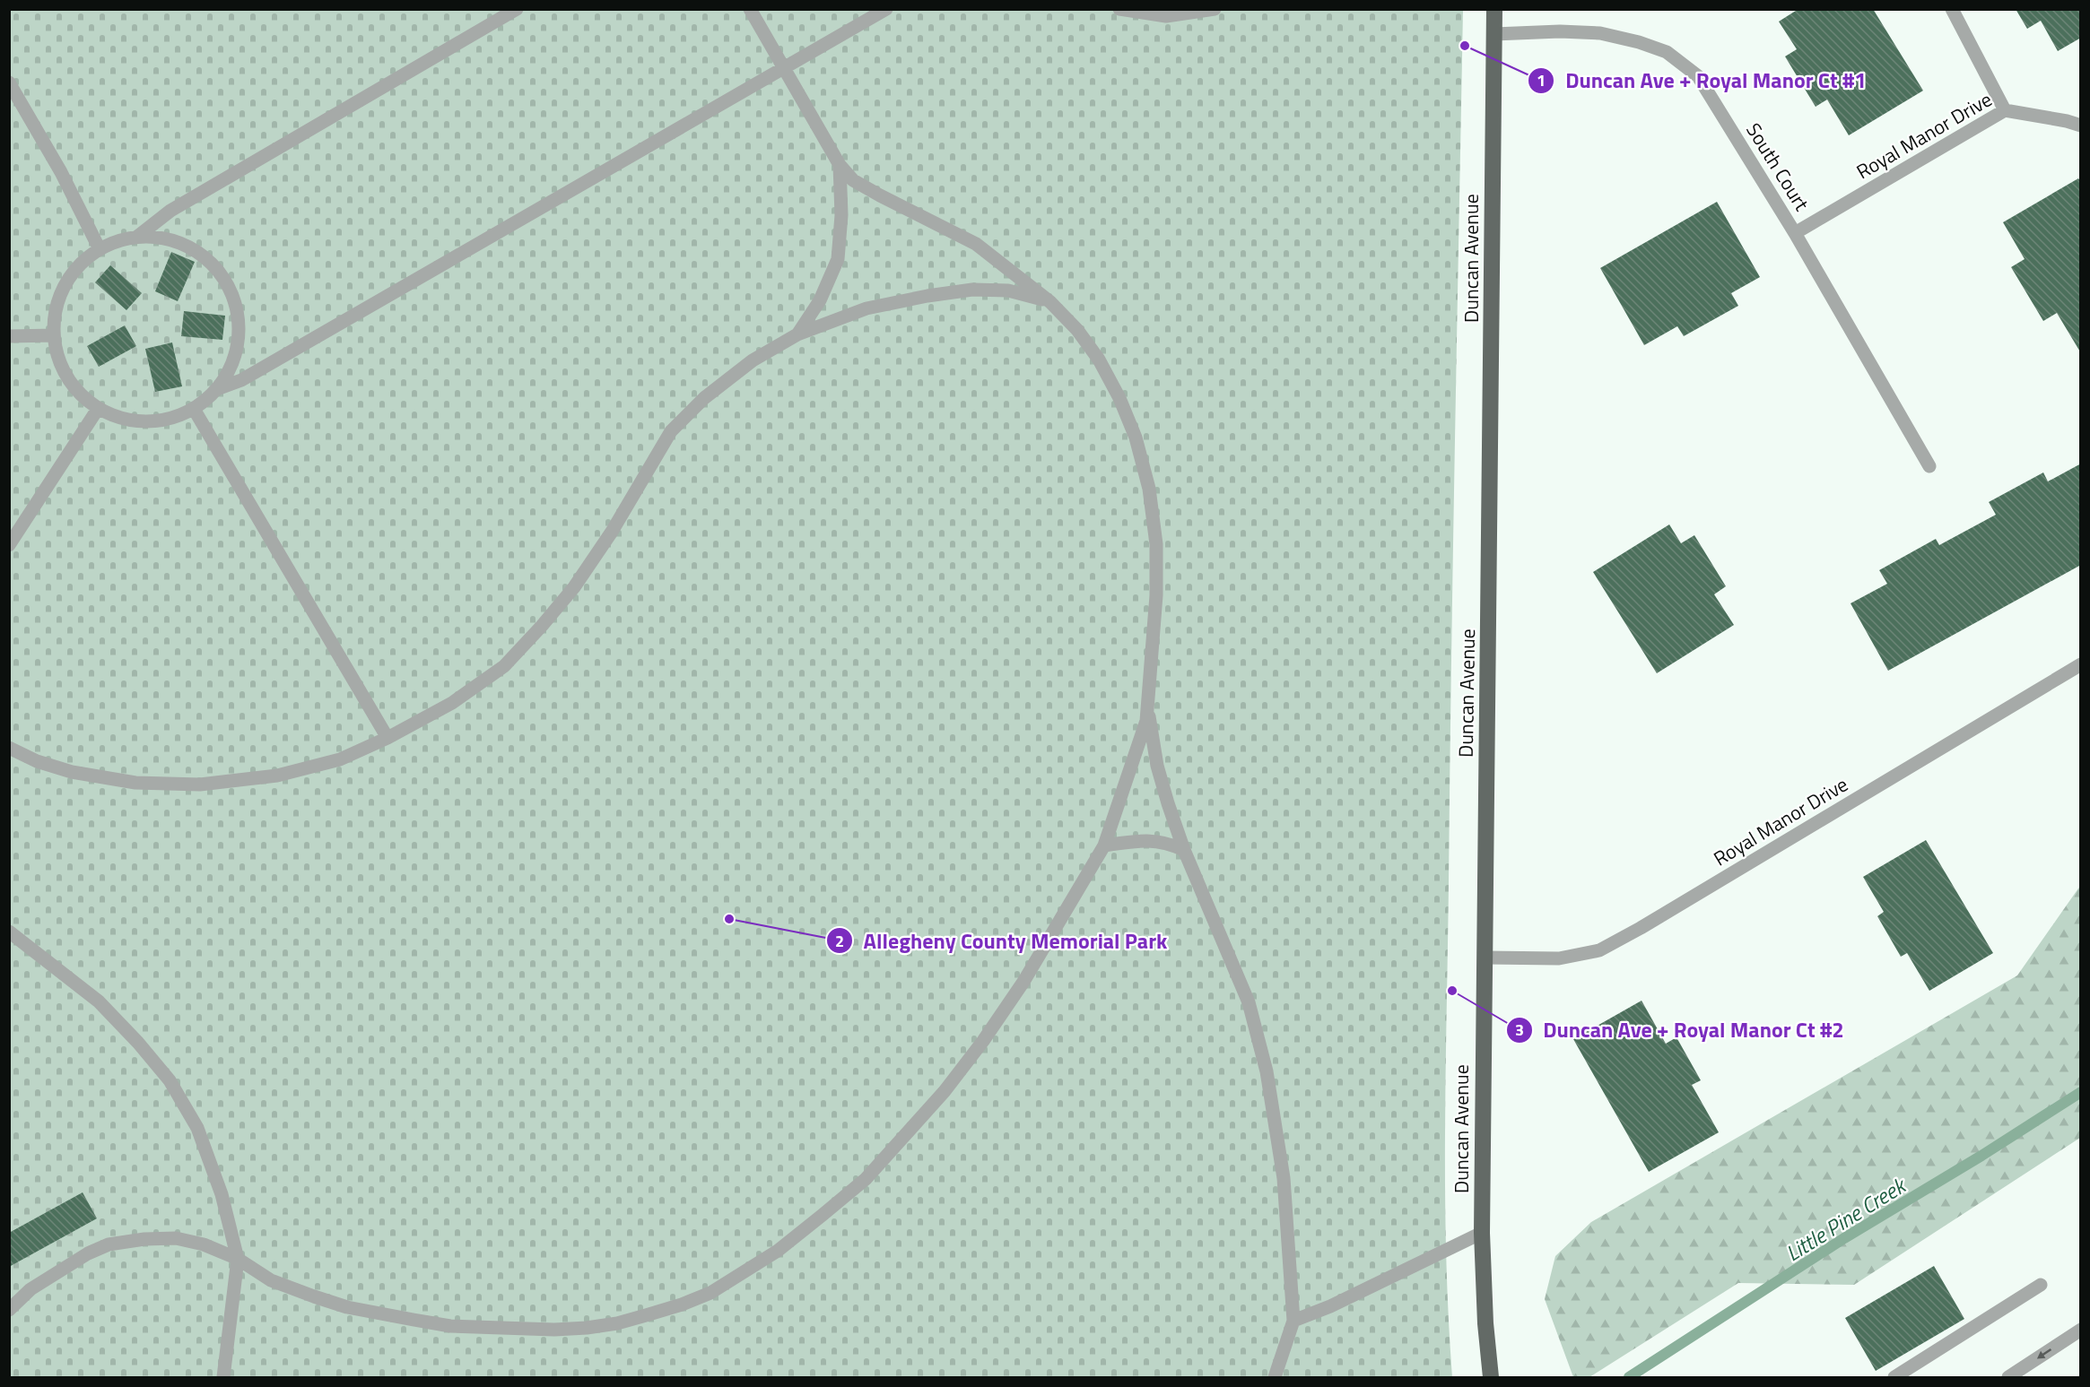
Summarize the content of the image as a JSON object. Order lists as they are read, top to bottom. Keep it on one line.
{"streets":{"main road":["Duncan Avenue"],"lane":["Royal Manor Drive","South Court"]},"crossings":[["Royal Manor Drive","South Court"],["Royal Manor Drive","Duncan Avenue"],["South Court","Duncan Avenue"]],"water":["Little Pine Creek"],"places":["Duncan Ave + Royal Manor Ct #1","Allegheny County Memorial Park","Duncan Ave + Royal Manor Ct #2"]}
